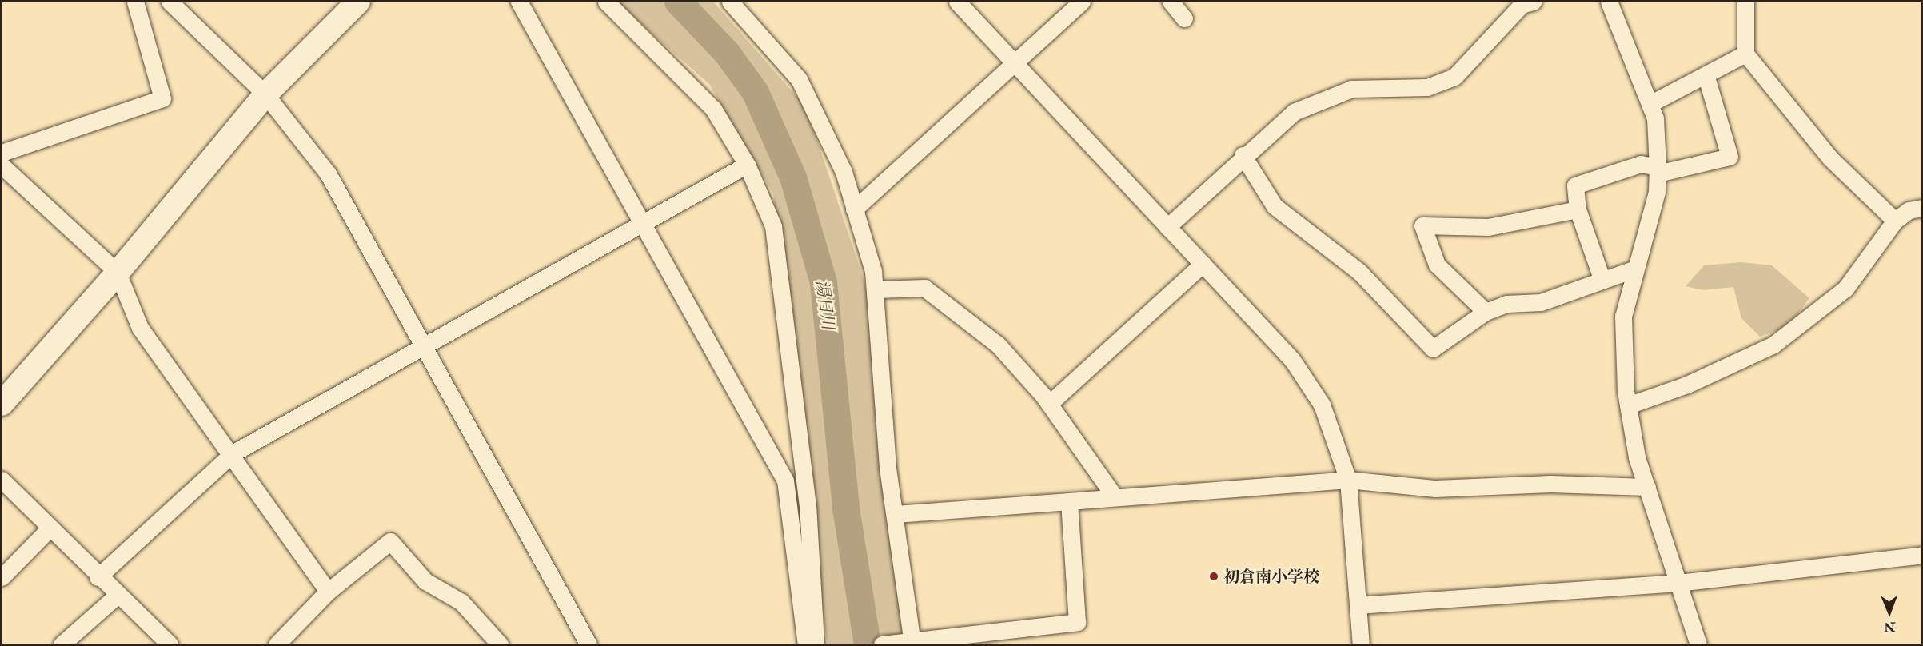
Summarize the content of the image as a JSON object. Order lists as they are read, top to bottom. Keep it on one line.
{"water":["湯日川"],"places":["初倉南小学校"],"north":"bottom"}
